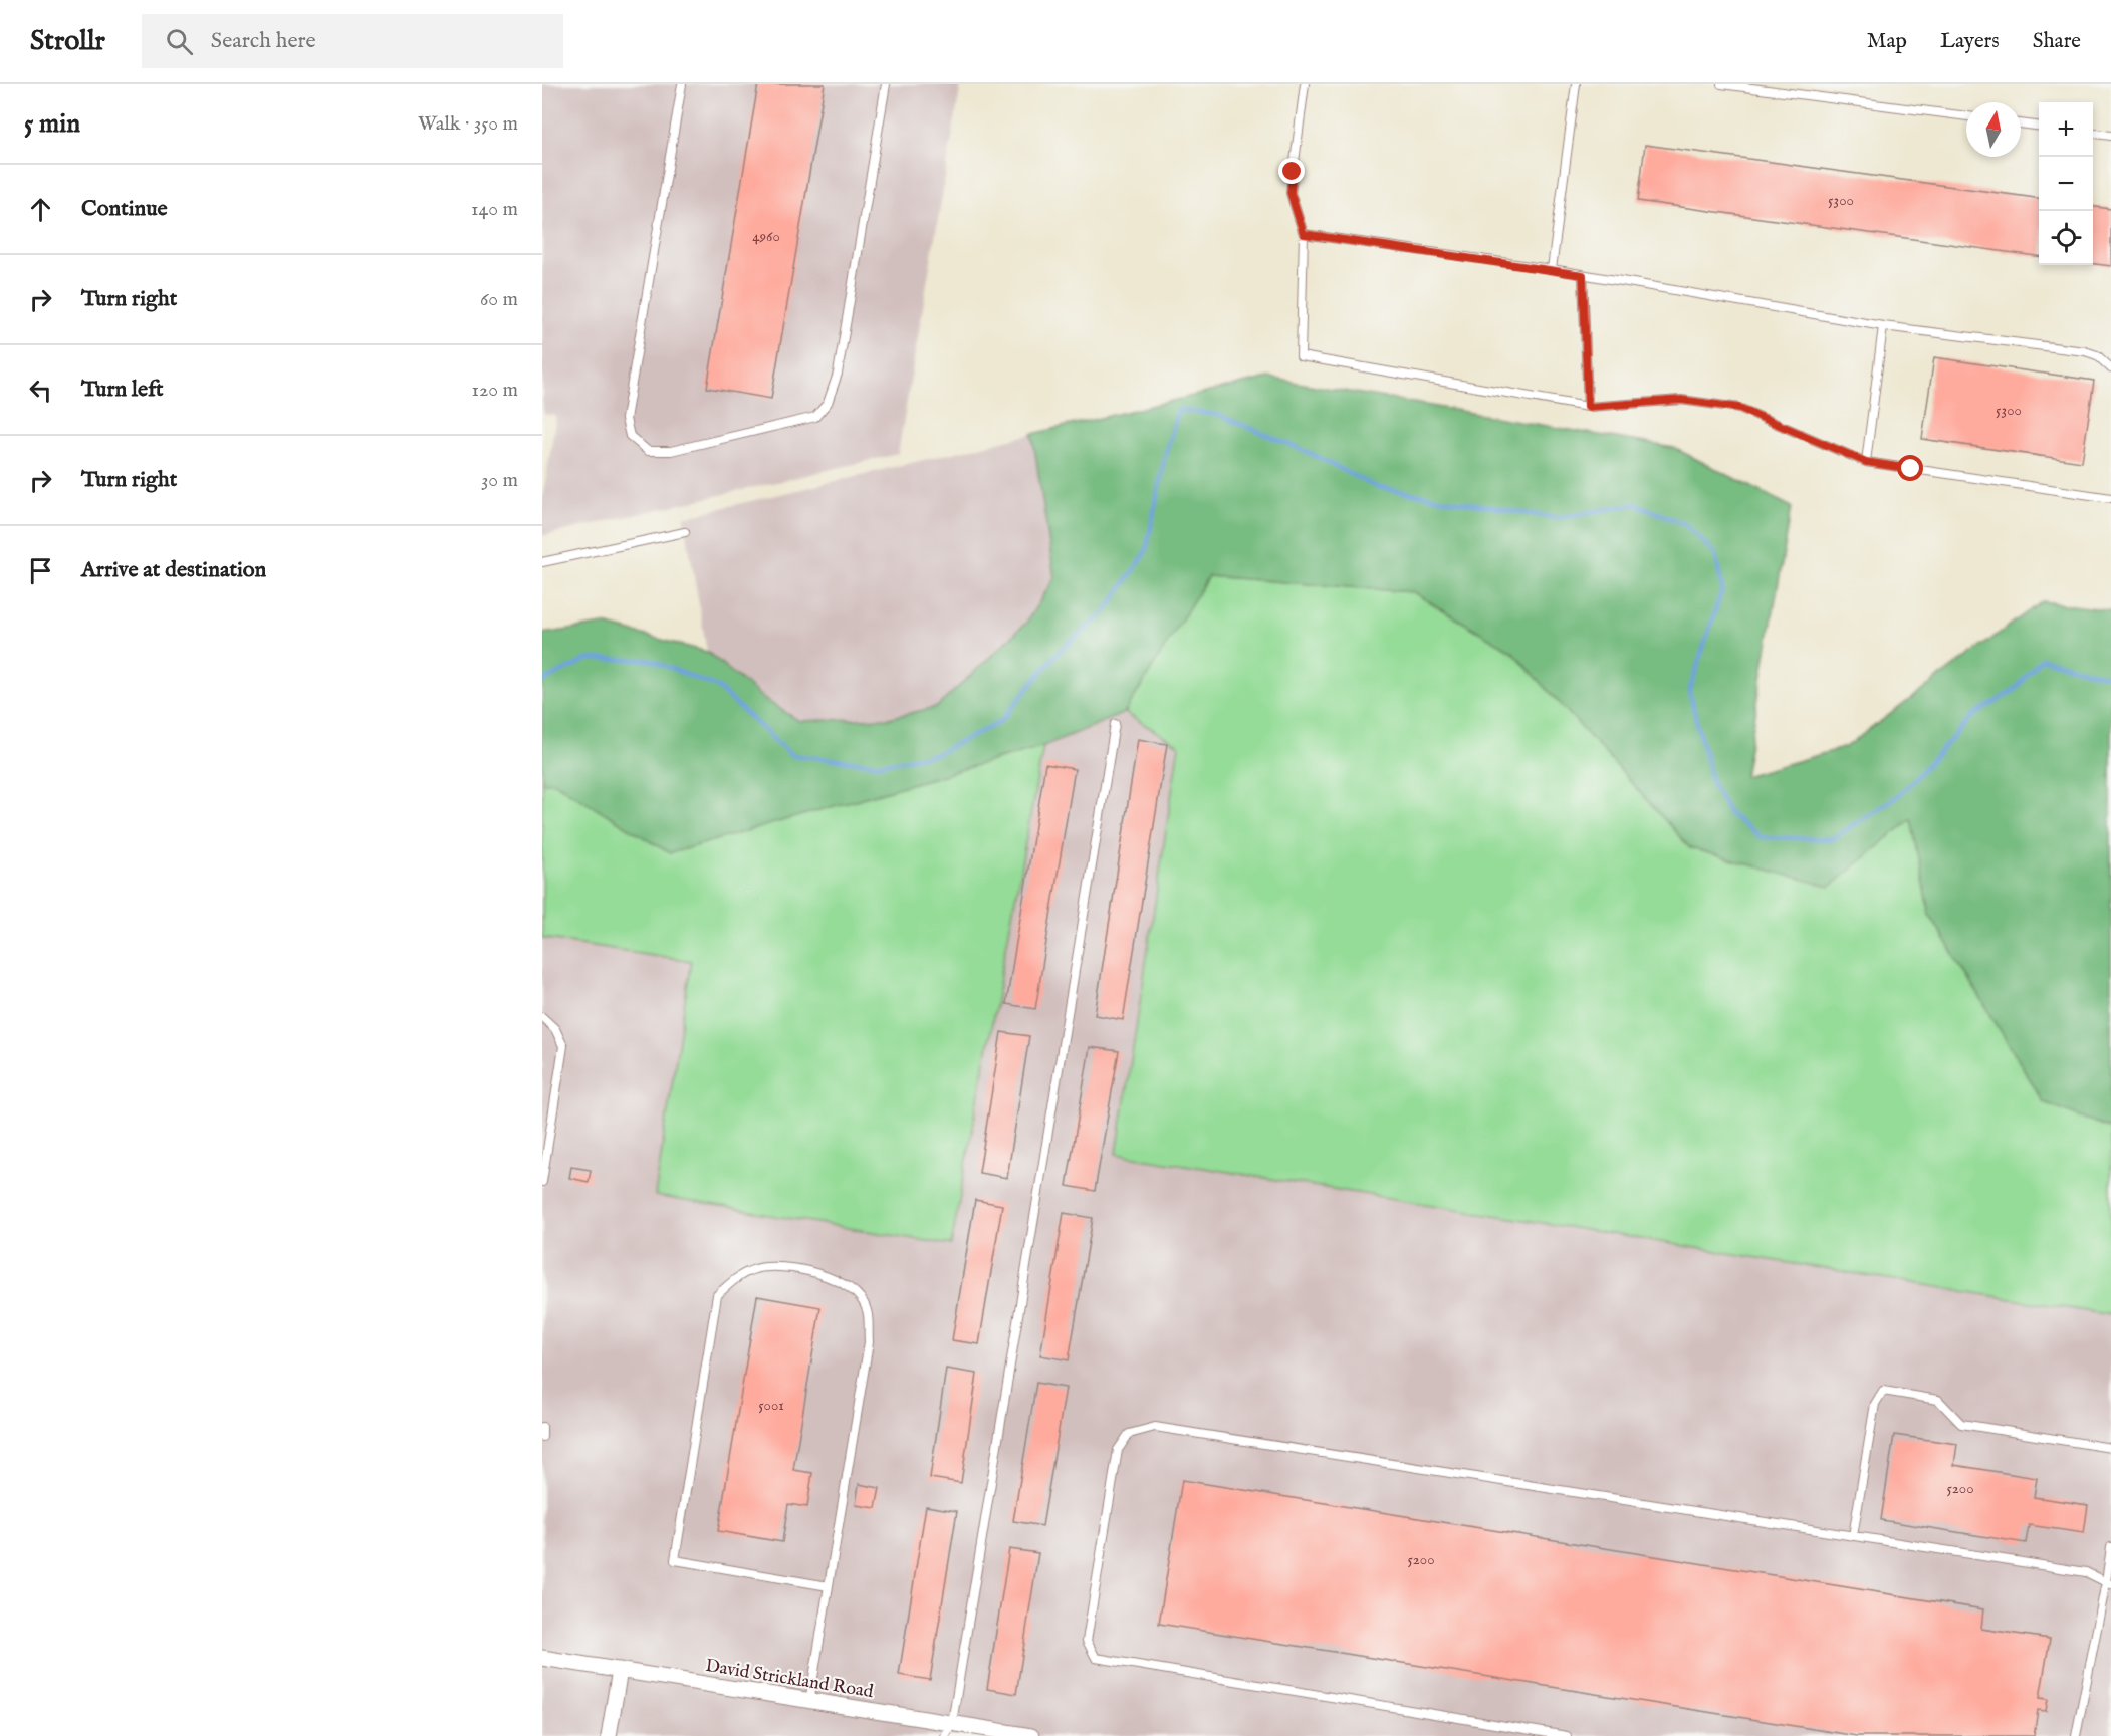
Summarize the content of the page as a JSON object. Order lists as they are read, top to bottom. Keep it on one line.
{"streets":{"street":["David Strickland Road"]},"house_numbers":["5300","4960","5300","5001","5200","5200"],"north":"top","page":{"header":"Strollr","search":"Search here","nav":["Map","Layers","Share"],"heading":["5 min","Walk · 350 m"],"map_buttons":["+","−"],"list":[["Continue","140 m"],["Turn right","60 m"],["Turn left","120 m"],["Turn right","30 m"],"Arrive at destination"]}}
